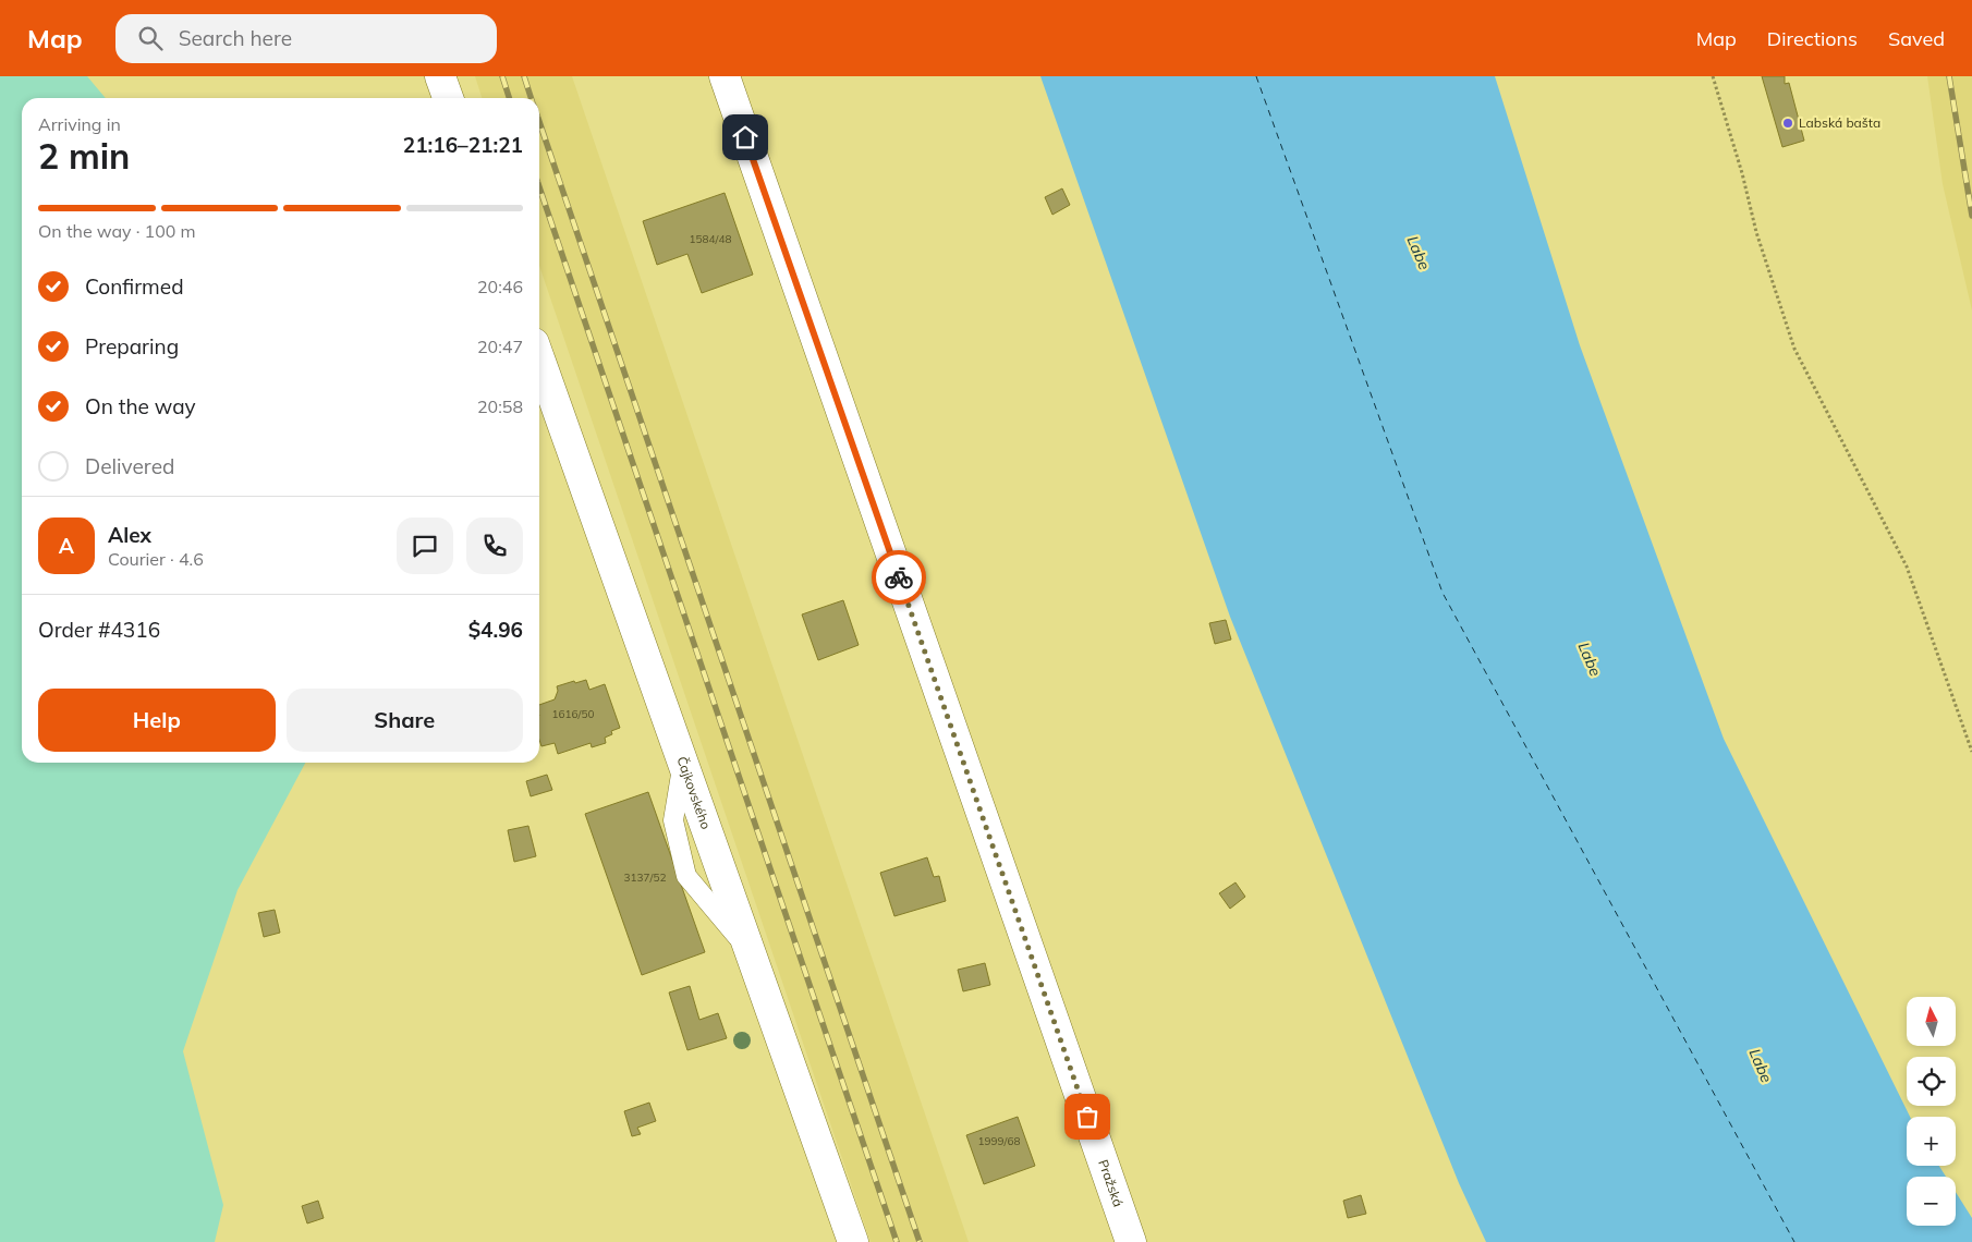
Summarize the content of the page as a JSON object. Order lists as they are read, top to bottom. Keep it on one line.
{"streets":{"main road":["Čajkovského","Pražská"]},"water":["Labe"],"places":["Labská bašta"],"house_numbers":["1584/48","1616/50","3137/52","1999/68"],"north":"top","page":{"header":"Map","search":"Search here","nav":["Map","Directions","Saved"],"heading":["2 min","Arriving in","21:16–21:21"],"panel":["Alex","Courier · 4.6","Order #4316","$4.96"],"bar":"On the way · 100 m","list":[["Confirmed","20:46"],["Preparing","20:47"],["On the way","20:58"],"Delivered"],"round":"A","buttons":["Help","Share"],"map_buttons":["+","−"]}}
